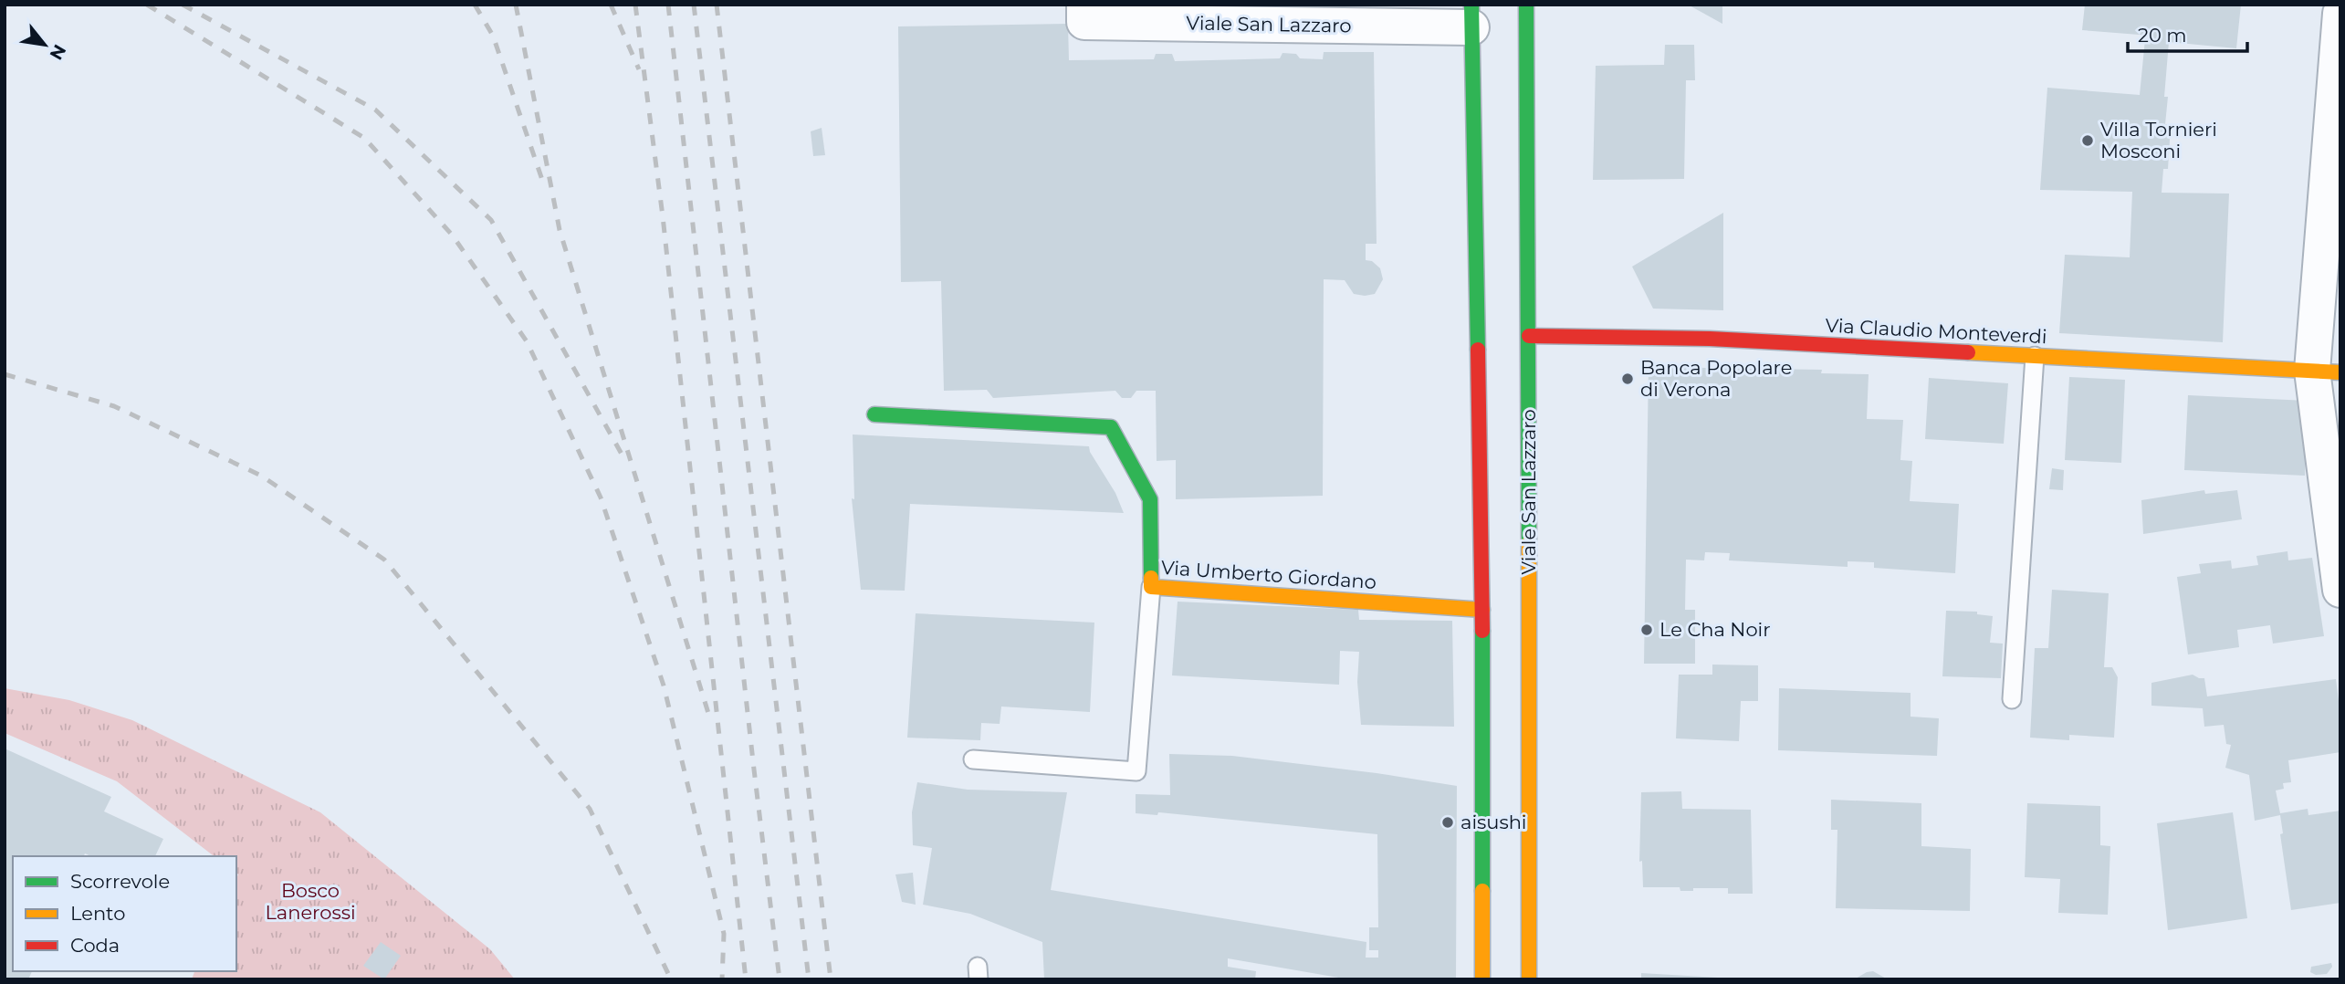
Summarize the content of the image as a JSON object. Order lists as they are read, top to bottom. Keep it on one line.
{"streets":{"main road":["Viale San Lazzaro","Via Claudio Monteverdi","Via Umberto Giordano"]},"crossings":[["Viale San Lazzaro","Via Claudio Monteverdi"],["Viale San Lazzaro","Via Umberto Giordano"]],"parks":["Bosco Lanerossi"],"places":["Villa Tornieri Mosconi","Banca Popolare di Verona","Le Cha Noir","aisushi"],"legend":["Scorrevole","Lento","Coda"],"scale_bar":"20 m","north":"bottom right"}
